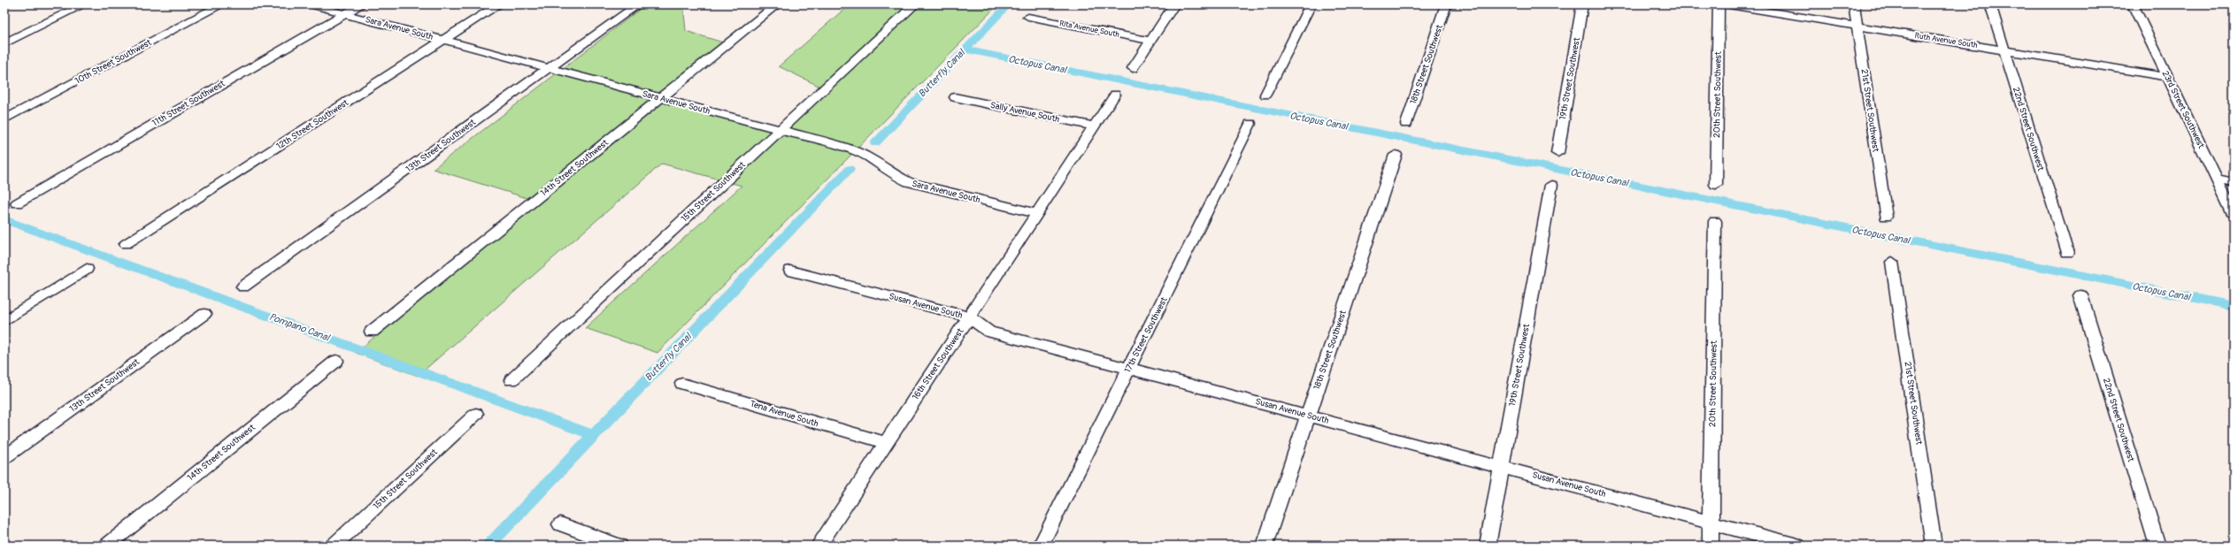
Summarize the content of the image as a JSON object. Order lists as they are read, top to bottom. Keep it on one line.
{"streets":{"street":["Sara Avenue South","Rita Avenue South","Ruth Avenue South","10th Street Southwest","18th Street Southwest","19th Street Southwest","20th Street Southwest","11th Street Southwest","23rd Street Southwest","21st Street Southwest","Sally Avenue South","12th Street Southwest","22nd Street Southwest","13th Street Southwest","14th Street Southwest","15th Street Southwest","Susan Avenue South","17th Street Southwest","16th Street Southwest","Tena Avenue South"]},"crossings":[["Sara Avenue South","11th Street Southwest"],["Sara Avenue South","12th Street Southwest"],["Sara Avenue South","13th Street Southwest"],["Sara Avenue South","14th Street Southwest"],["Sara Avenue South","15th Street Southwest"],["Sara Avenue South","16th Street Southwest"],["Ruth Avenue South","23rd Street Southwest"],["Ruth Avenue South","21st Street Southwest"],["Ruth Avenue South","22nd Street Southwest"],["18th Street Southwest","Susan Avenue South"],["19th Street Southwest","Susan Avenue South"],["20th Street Southwest","Susan Avenue South"],["Sally Avenue South","16th Street Southwest"],["Susan Avenue South","17th Street Southwest"],["Susan Avenue South","16th Street Southwest"],["16th Street Southwest","Tena Avenue South"]],"water":["Octopus Canal","Butterfly Canal","Pompano Canal"]}
